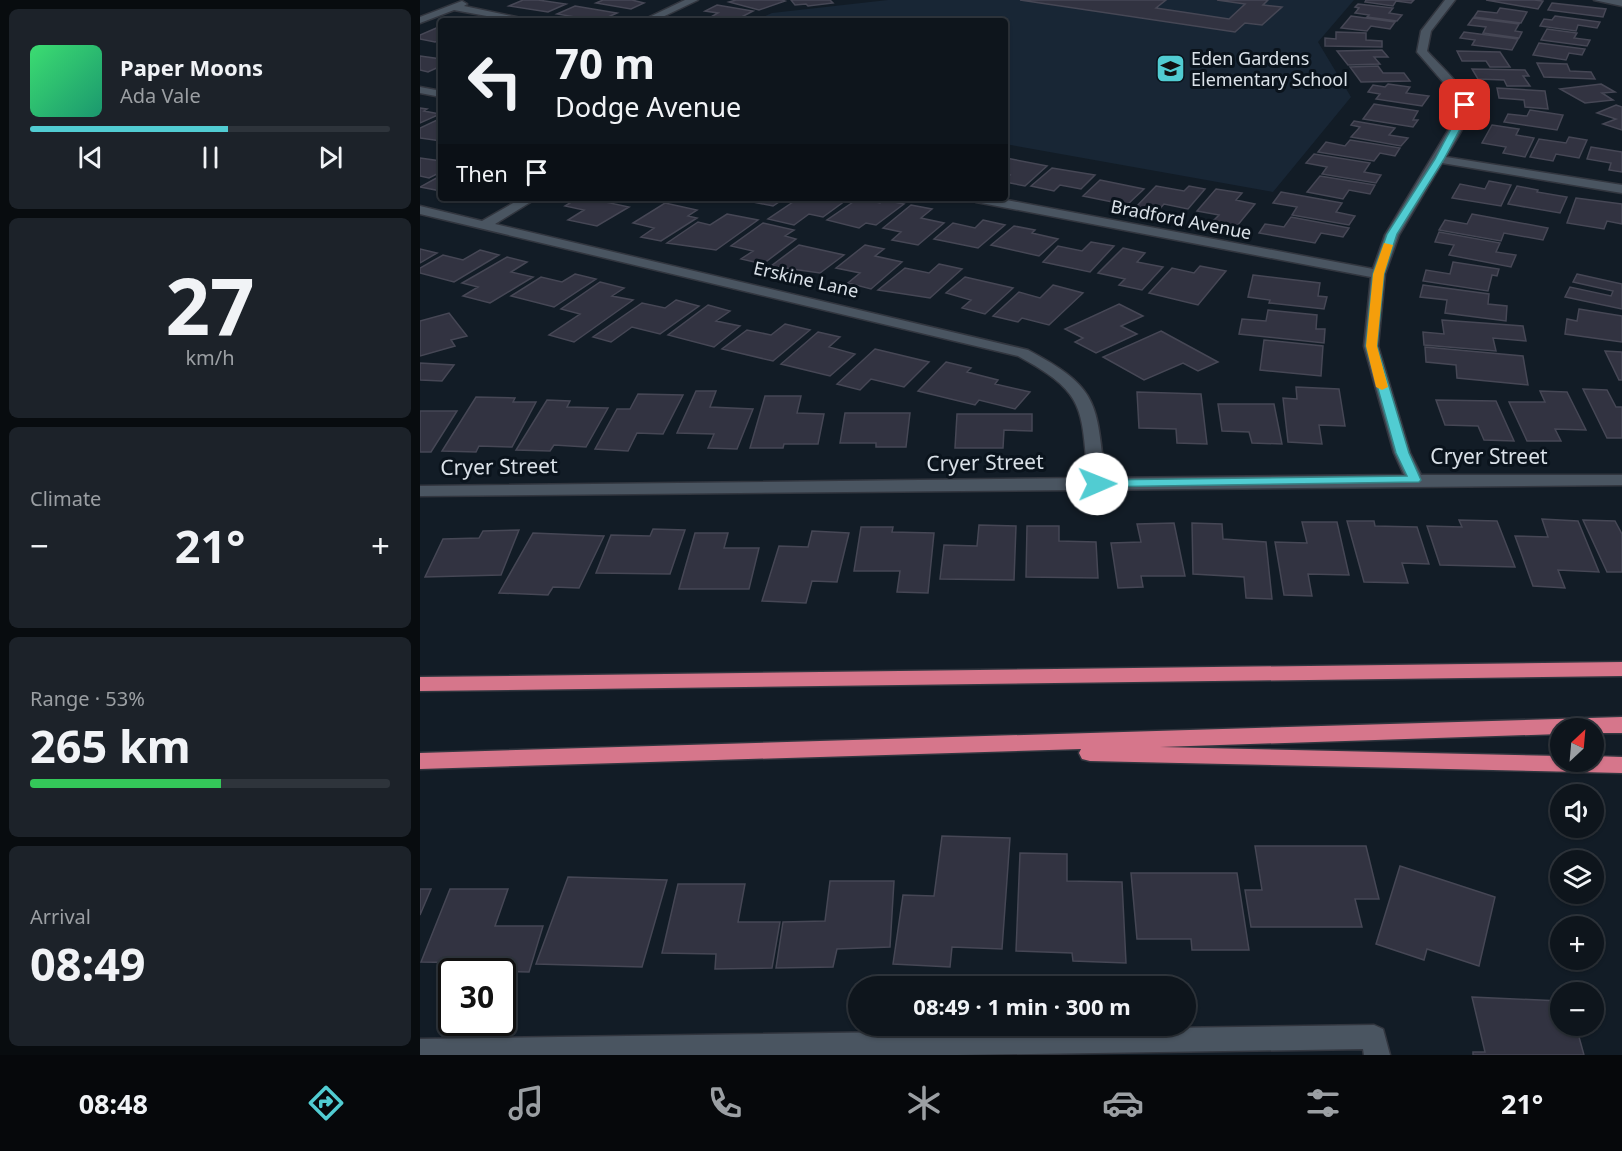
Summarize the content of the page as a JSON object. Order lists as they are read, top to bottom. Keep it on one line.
{"streets":{"street":["Bradford Avenue","Erskine Lane","Cryer Street"]},"crossings":[["Erskine Lane","Cryer Street"]],"places":{"school or university":["Eden Gardens Elementary School"]},"north":"top right","page":{"turn":["70 m","Dodge Avenue"],"song":["Paper Moons","Ada Vale"],"then":"Then","tile":[["27","km/h"],"Climate",["Range · 53%","265 km"],["Arrival","08:49"]],"heat":["−","21°","+"],"map_buttons":["+","−"],"limit":"30","trip":"08:49 · 1 min · 300 m","tabs":["08:48","21°"]}}
